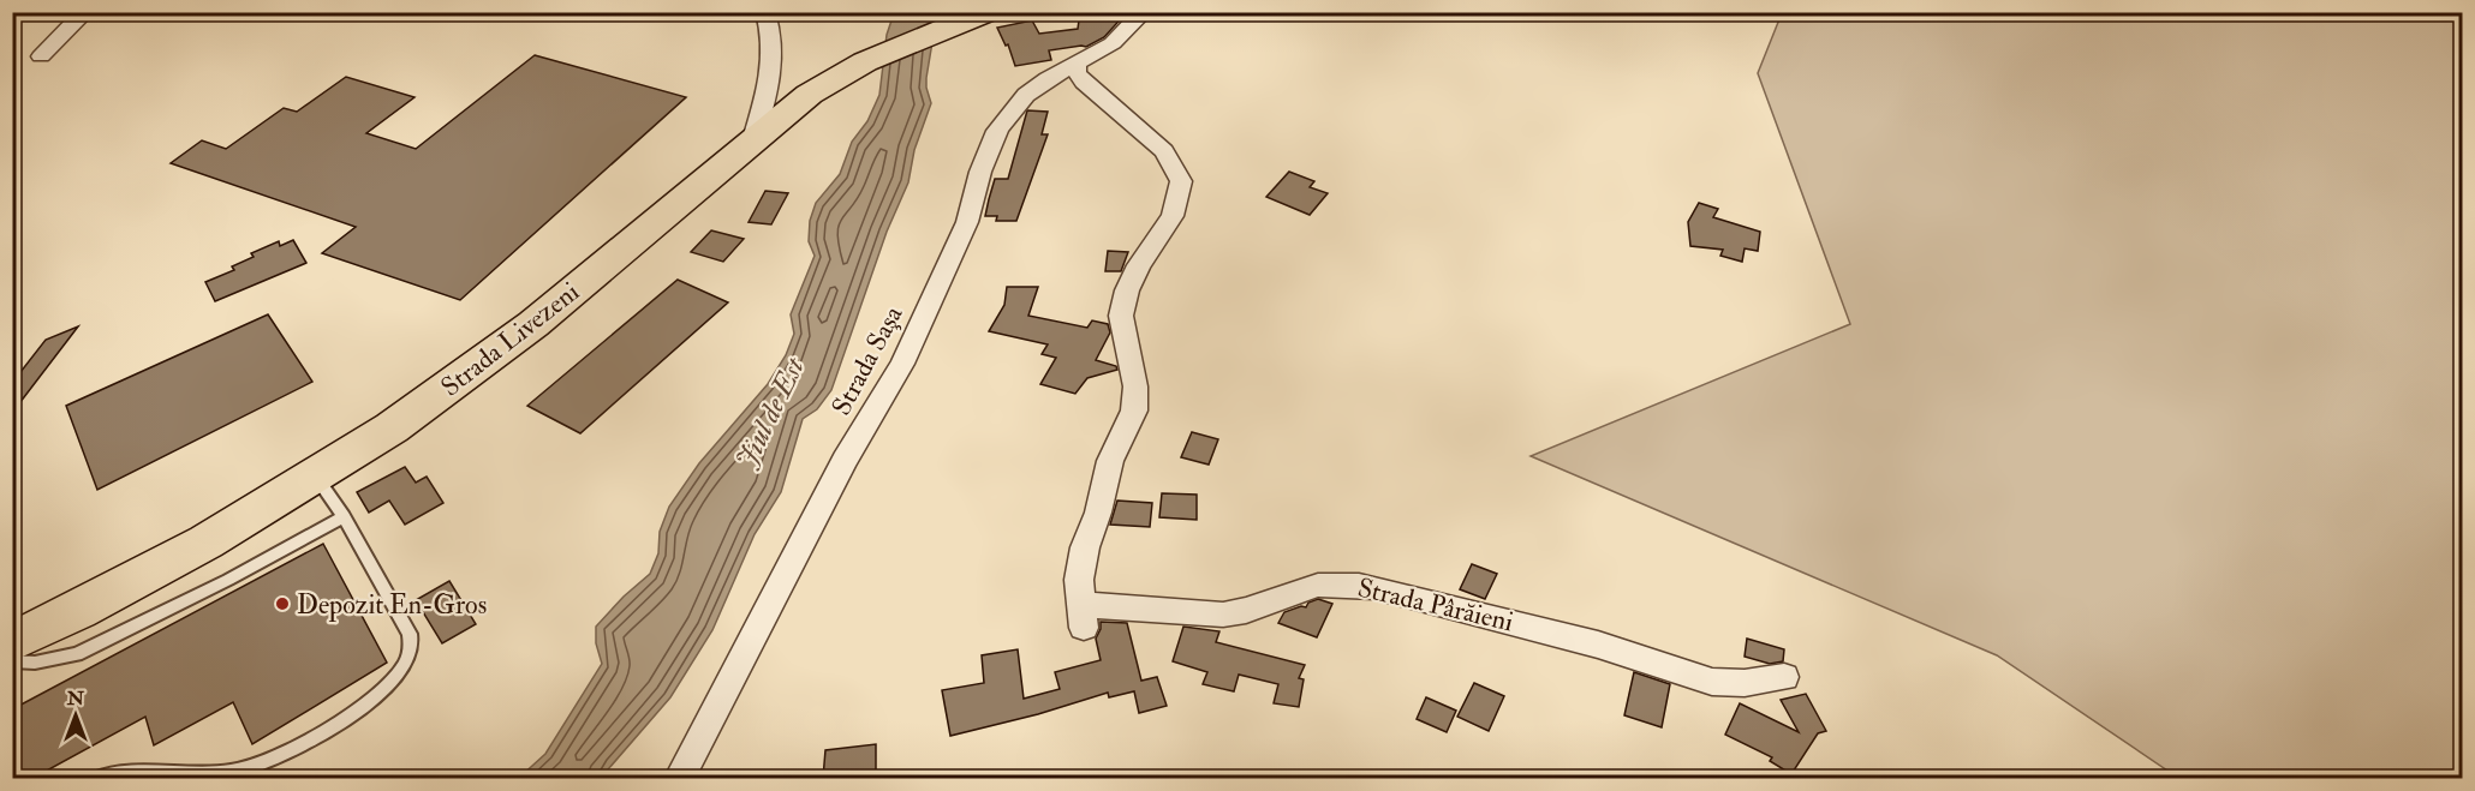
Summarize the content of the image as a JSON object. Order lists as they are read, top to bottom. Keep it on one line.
{"streets":{"main road":["Strada Livezeni"],"street":["Strada Saşa","Strada Pârăieni"]},"crossings":[["Strada Saşa","Strada Pârăieni"]],"water":["Jiul de Est"],"places":["Depozit En-Gros"],"north":"top"}
